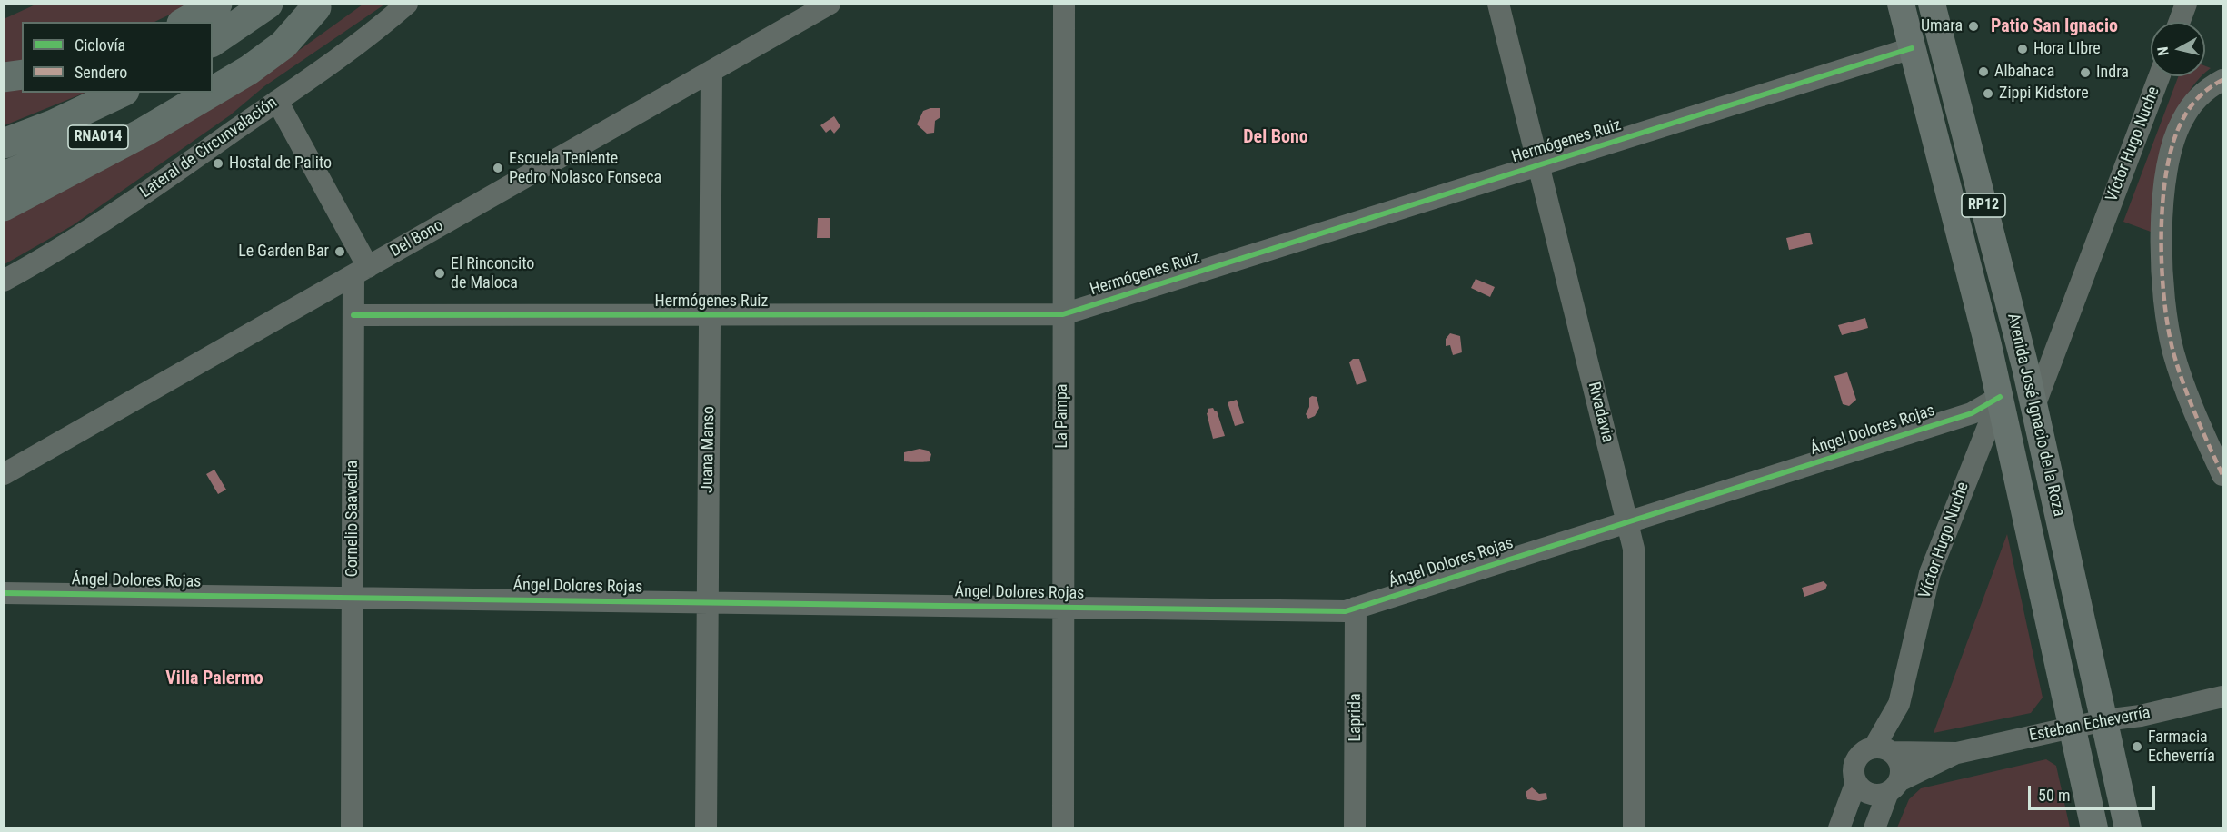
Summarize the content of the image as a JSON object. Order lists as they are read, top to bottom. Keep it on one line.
{"streets":{"highway":["RNA014"],"main road":["RP12","Avenida José Ignacio de la Roza"],"street":["Hermógenes Ruiz","Víctor Hugo Nuche","Lateral de Circunvalación","Del Bono","Rivadavia","La Pampa","Ángel Dolores Rojas","Juana Manso","Cornelio Saavedra","Laprida","Esteban Echeverría"]},"crossings":[["Hermógenes Ruiz","Rivadavia"],["Hermógenes Ruiz","Avenida José Ignacio de la Roza"],["Hermógenes Ruiz","La Pampa"],["Hermógenes Ruiz","Juana Manso"],["Hermógenes Ruiz","Cornelio Saavedra"],["Víctor Hugo Nuche","Avenida José Ignacio de la Roza"],["Víctor Hugo Nuche","Ángel Dolores Rojas"],["Víctor Hugo Nuche","Esteban Echeverría"],["Lateral de Circunvalación","Cornelio Saavedra"],["Del Bono","Juana Manso"],["Del Bono","Cornelio Saavedra"],["Rivadavia","Ángel Dolores Rojas"],["Avenida José Ignacio de la Roza","Ángel Dolores Rojas"],["Avenida José Ignacio de la Roza","Esteban Echeverría"],["La Pampa","Ángel Dolores Rojas"],["Ángel Dolores Rojas","Juana Manso"],["Ángel Dolores Rojas","Cornelio Saavedra"],["Ángel Dolores Rojas","Laprida"]],"districts":["Patio San Ignacio","Del Bono","Villa Palermo"],"places":["Umara","Hora LIbre","Albahaca","Indra","Zippi Kidstore","Hostal de Palito","Escuela Teniente Pedro Nolasco Fonseca","Le Garden Bar","El Rinconcito de Maloca","Farmacia Echeverría"],"legend":["Ciclovía","Sendero"],"scale_bar":"50 m","north":"left"}
